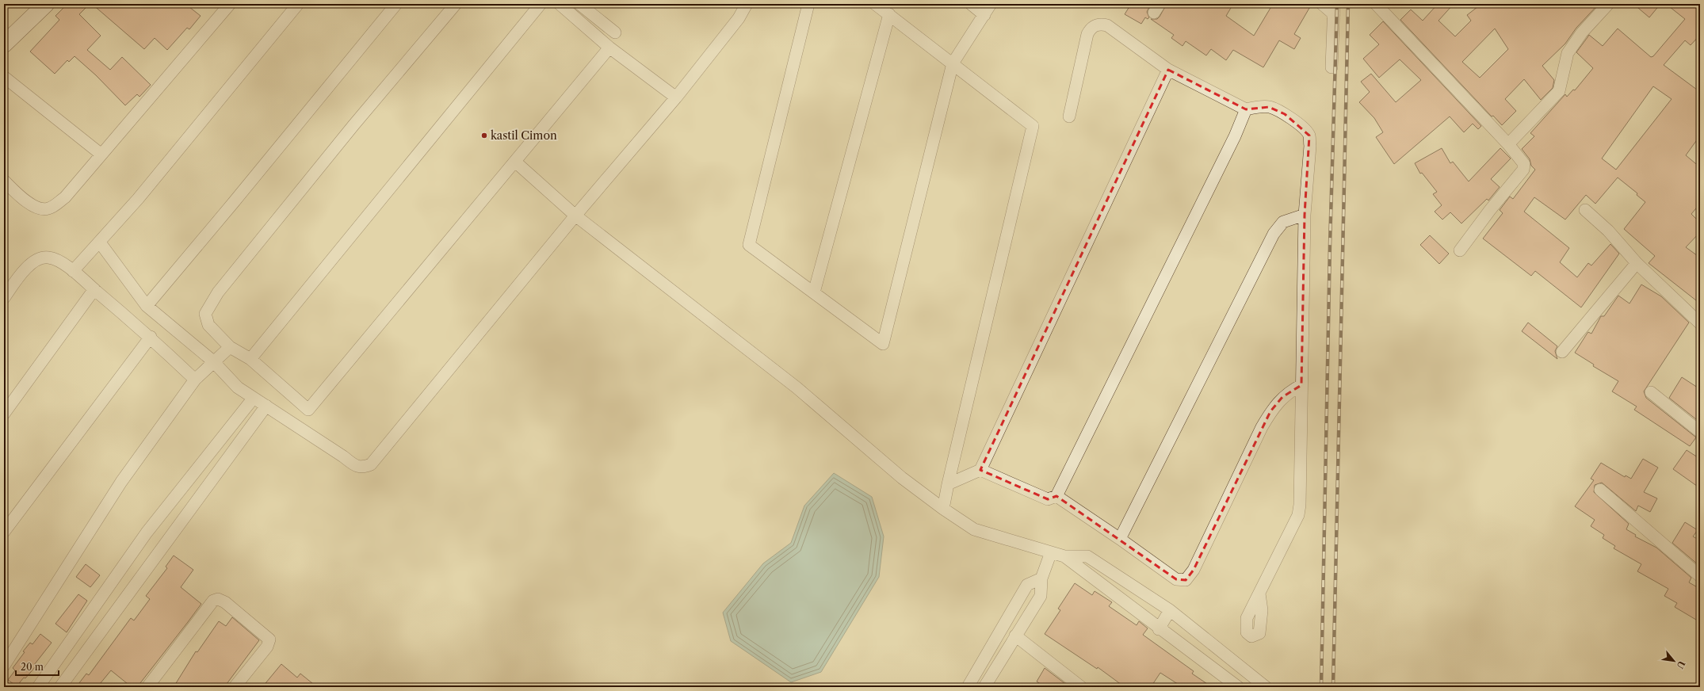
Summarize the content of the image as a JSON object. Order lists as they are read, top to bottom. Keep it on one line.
{"places":["kastil Cimon"],"scale_bar":"20 m","north":"bottom right"}
